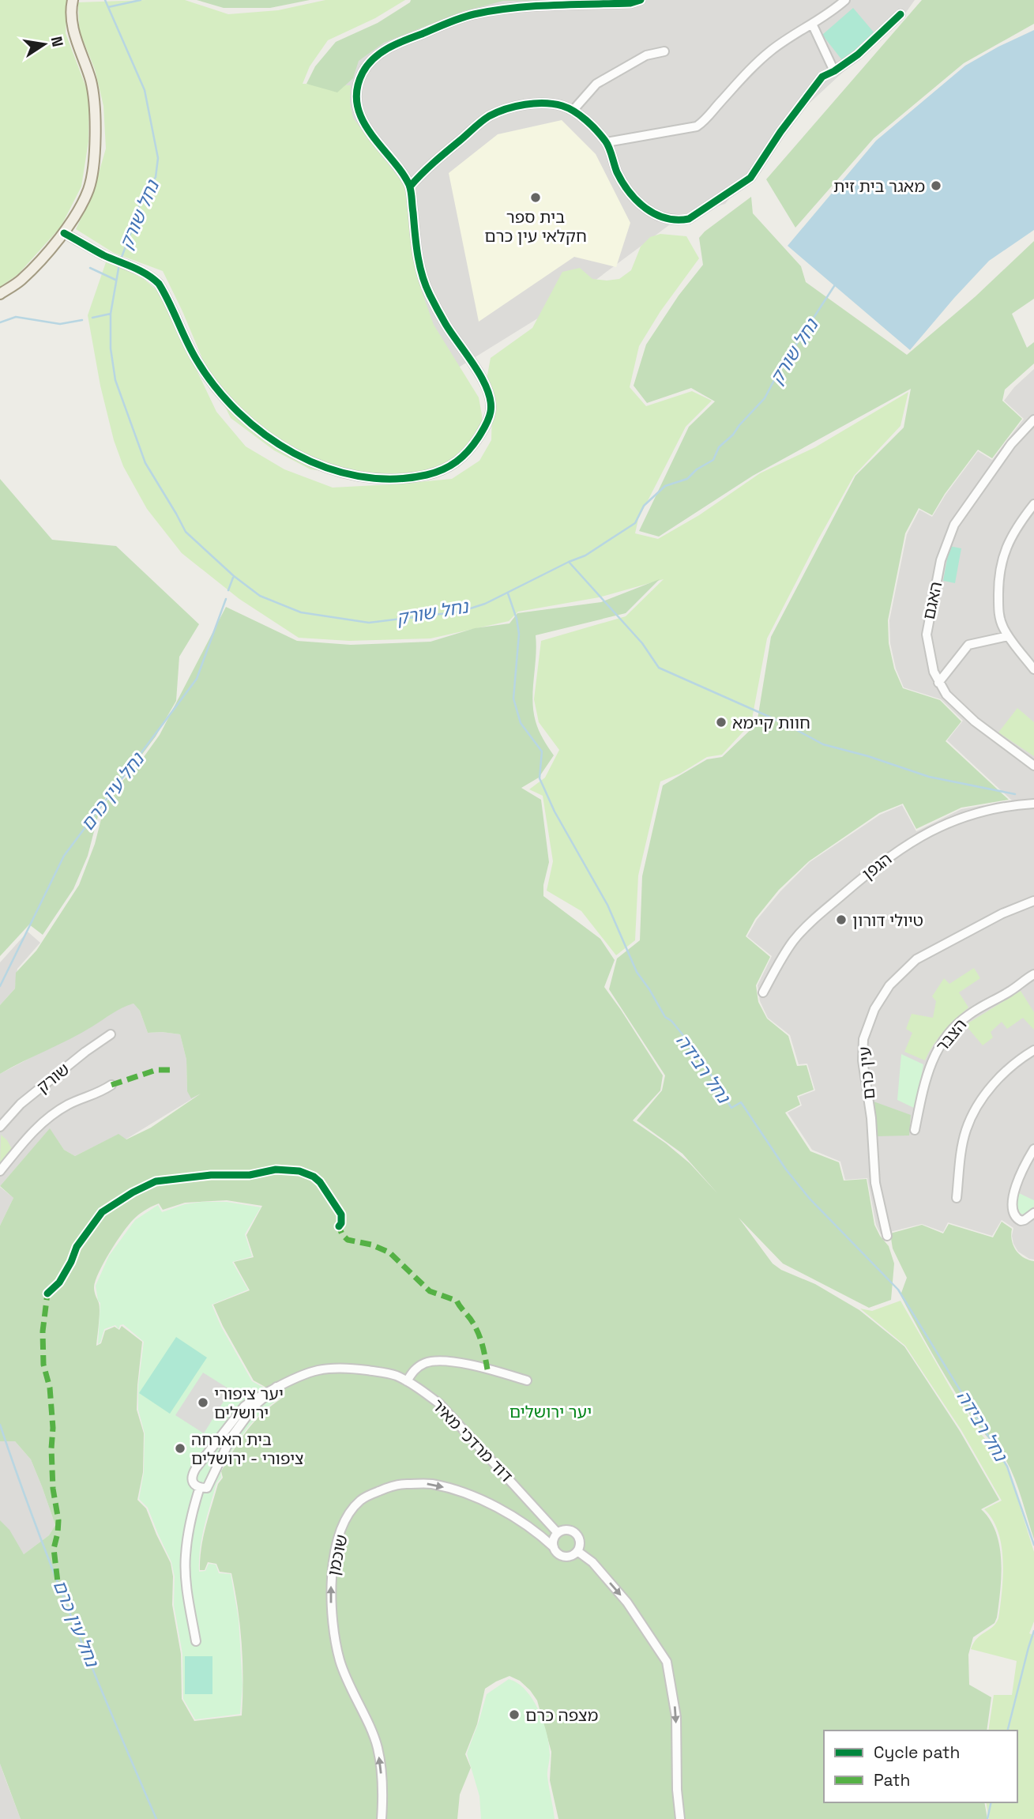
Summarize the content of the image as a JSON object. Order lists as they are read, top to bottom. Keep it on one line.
{"streets":{"street":["האגם","הגפן","הצבר","עין כרם","שורק","דוד מרדכי מאיר","שוכמן"]},"crossings":[["דוד מרדכי מאיר","שוכמן"]],"water":["נחל שורק","נחל עין כרם","נחל רבידה"],"parks":["יער ירושלים"],"places":["מאגר בית זית","בית ספר חקלאי עין כרם","חוות קיימא","טיולי דורון","יער ציפורי ירושלים","בית הארחה ציפורי - ירושלים","מצפה כרם"],"legend":["Cycle path","Path"],"north":"right"}
